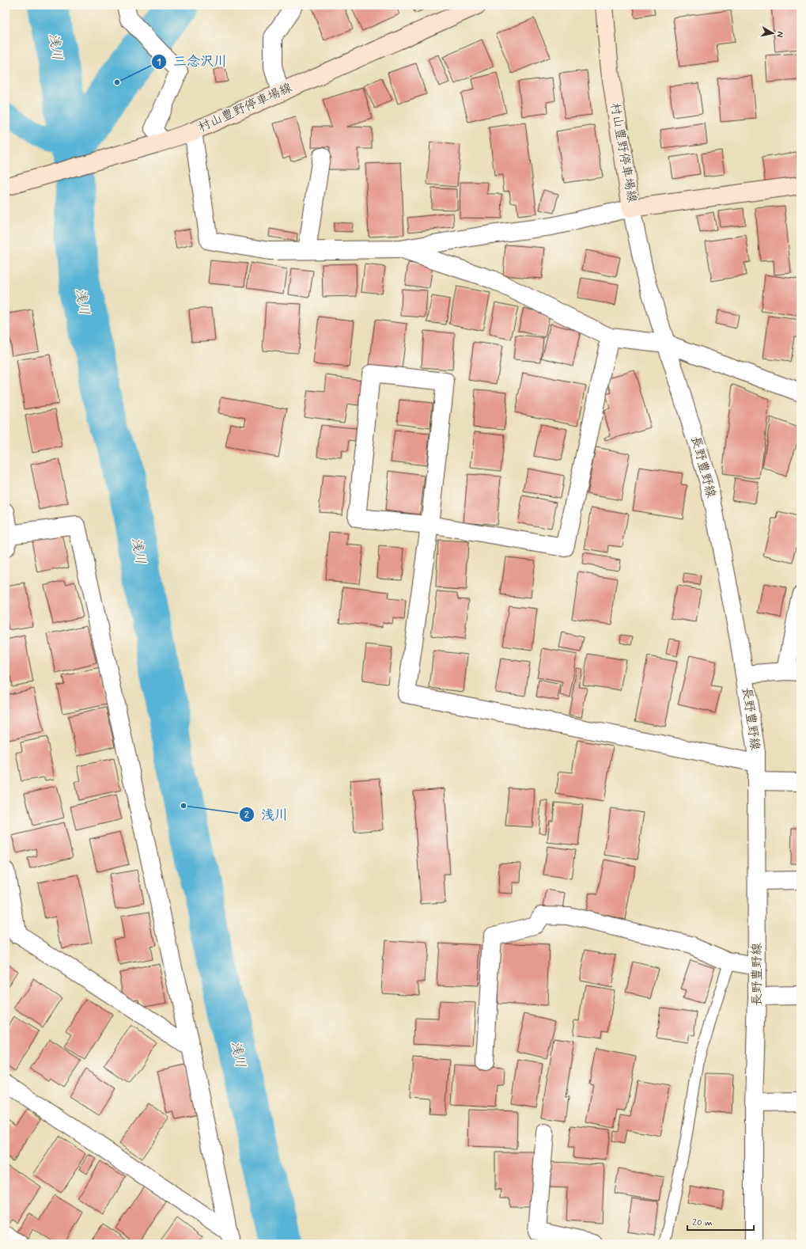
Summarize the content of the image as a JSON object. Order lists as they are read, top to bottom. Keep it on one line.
{"streets":{"main road":["村山豊野停車場線"],"street":["長野豊野線"]},"crossings":[["村山豊野停車場線","長野豊野線"]],"water":["浅川"],"places":["三念沢川","浅川"],"scale_bar":"20 m","north":"right"}
